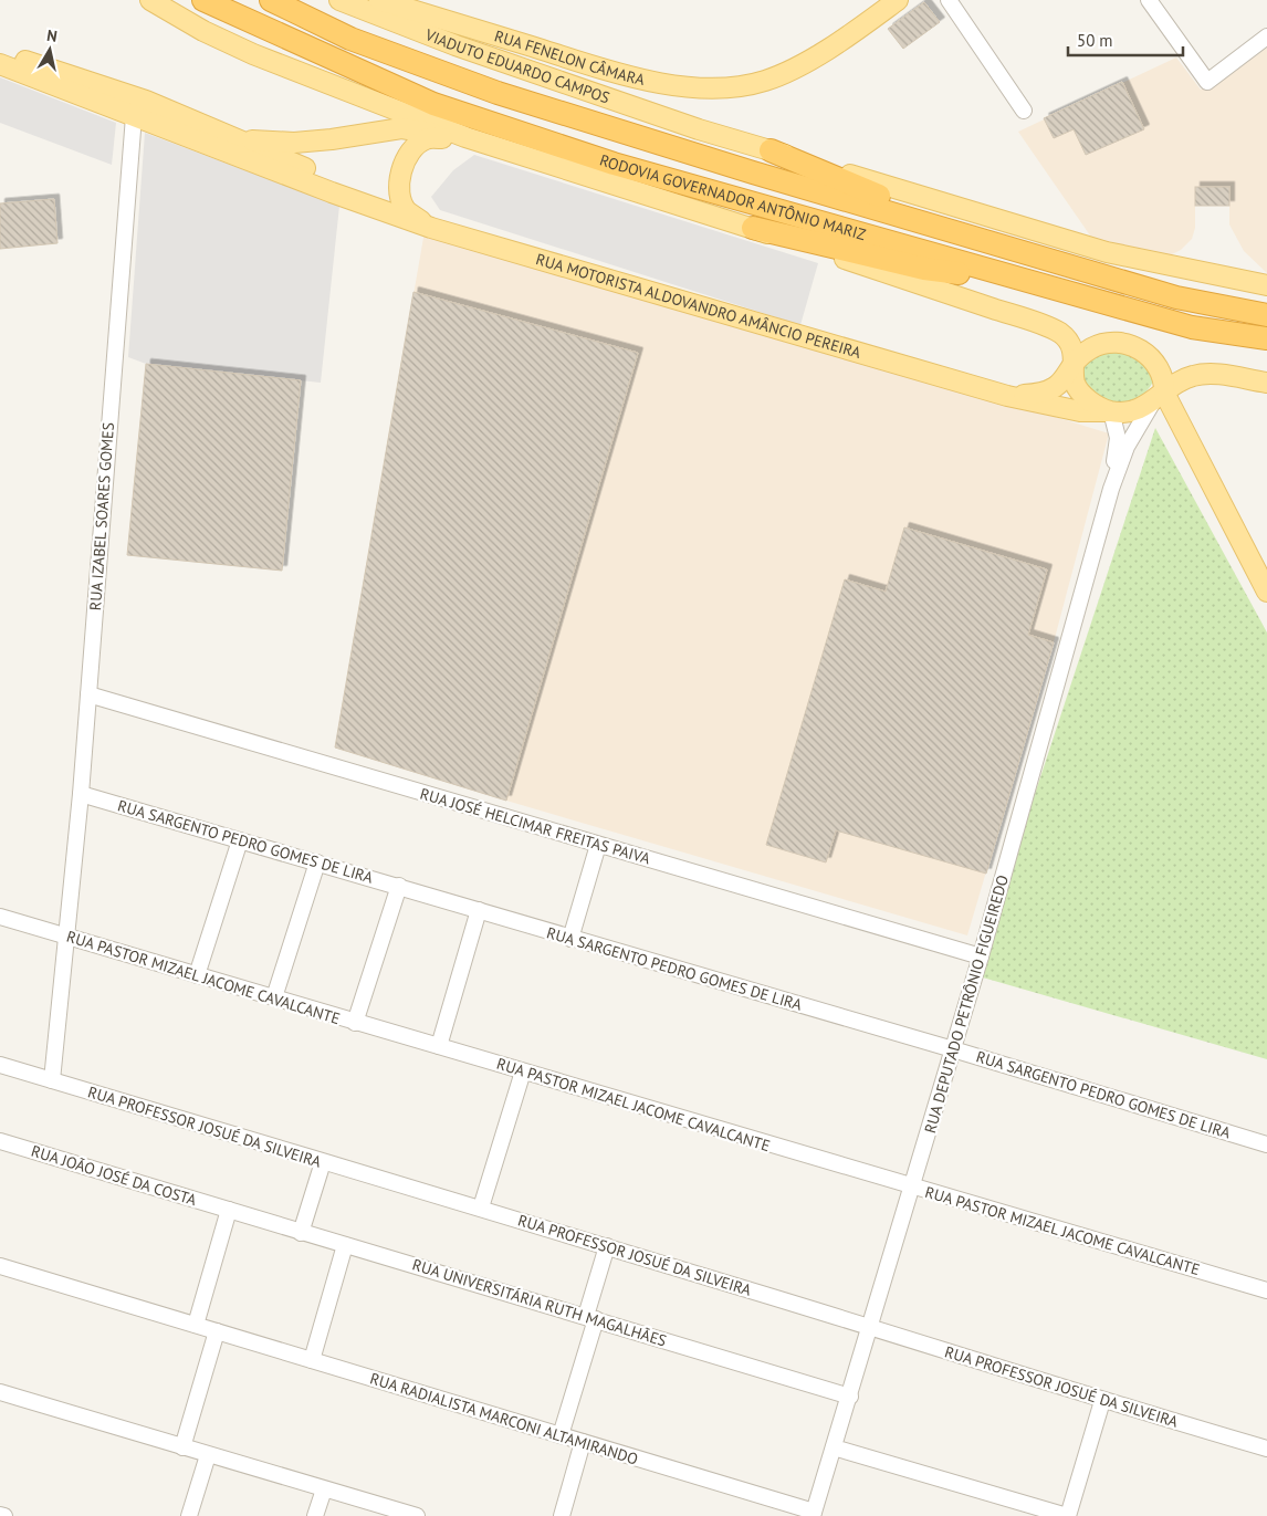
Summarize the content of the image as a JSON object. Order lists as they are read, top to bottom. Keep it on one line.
{"streets":{"highway":["RODOVIA GOVERNADOR ANTÔNIO MARIZ"],"main road":["RUA FENELON CÂMARA","VIADUTO EDUARDO CAMPOS","RUA MOTORISTA ALDOVANDRO AMÂNCIO PEREIRA"],"street":["RUA IZABEL SOARES GOMES","RUA JOSÉ HELCIMAR FREITAS PAIVA","RUA SARGENTO PEDRO GOMES DE LIRA","RUA PASTOR MIZAEL JACOME CAVALCANTE","RUA DEPUTADO PETRÔNIO FIGUEIREDO","RUA PROFESSOR JOSUÉ DA SILVEIRA","RUA JOÃO JOSÉ DA COSTA","RUA UNIVERSITÁRIA RUTH MAGALHÃES","RUA RADIALISTA MARCONI ALTAMIRANDO"]},"crossings":[["RUA MOTORISTA ALDOVANDRO AMÂNCIO PEREIRA","RUA IZABEL SOARES GOMES"],["RUA MOTORISTA ALDOVANDRO AMÂNCIO PEREIRA","RUA DEPUTADO PETRÔNIO FIGUEIREDO"],["RUA IZABEL SOARES GOMES","RUA JOSÉ HELCIMAR FREITAS PAIVA"],["RUA IZABEL SOARES GOMES","RUA SARGENTO PEDRO GOMES DE LIRA"],["RUA IZABEL SOARES GOMES","RUA PASTOR MIZAEL JACOME CAVALCANTE"],["RUA IZABEL SOARES GOMES","RUA PROFESSOR JOSUÉ DA SILVEIRA"],["RUA JOSÉ HELCIMAR FREITAS PAIVA","RUA DEPUTADO PETRÔNIO FIGUEIREDO"],["RUA SARGENTO PEDRO GOMES DE LIRA","RUA DEPUTADO PETRÔNIO FIGUEIREDO"],["RUA PASTOR MIZAEL JACOME CAVALCANTE","RUA DEPUTADO PETRÔNIO FIGUEIREDO"],["RUA DEPUTADO PETRÔNIO FIGUEIREDO","RUA PROFESSOR JOSUÉ DA SILVEIRA"],["RUA DEPUTADO PETRÔNIO FIGUEIREDO","RUA UNIVERSITÁRIA RUTH MAGALHÃES"],["RUA DEPUTADO PETRÔNIO FIGUEIREDO","RUA RADIALISTA MARCONI ALTAMIRANDO"],["RUA JOÃO JOSÉ DA COSTA","RUA UNIVERSITÁRIA RUTH MAGALHÃES"]],"scale_bar":"50 m","north":"top"}
